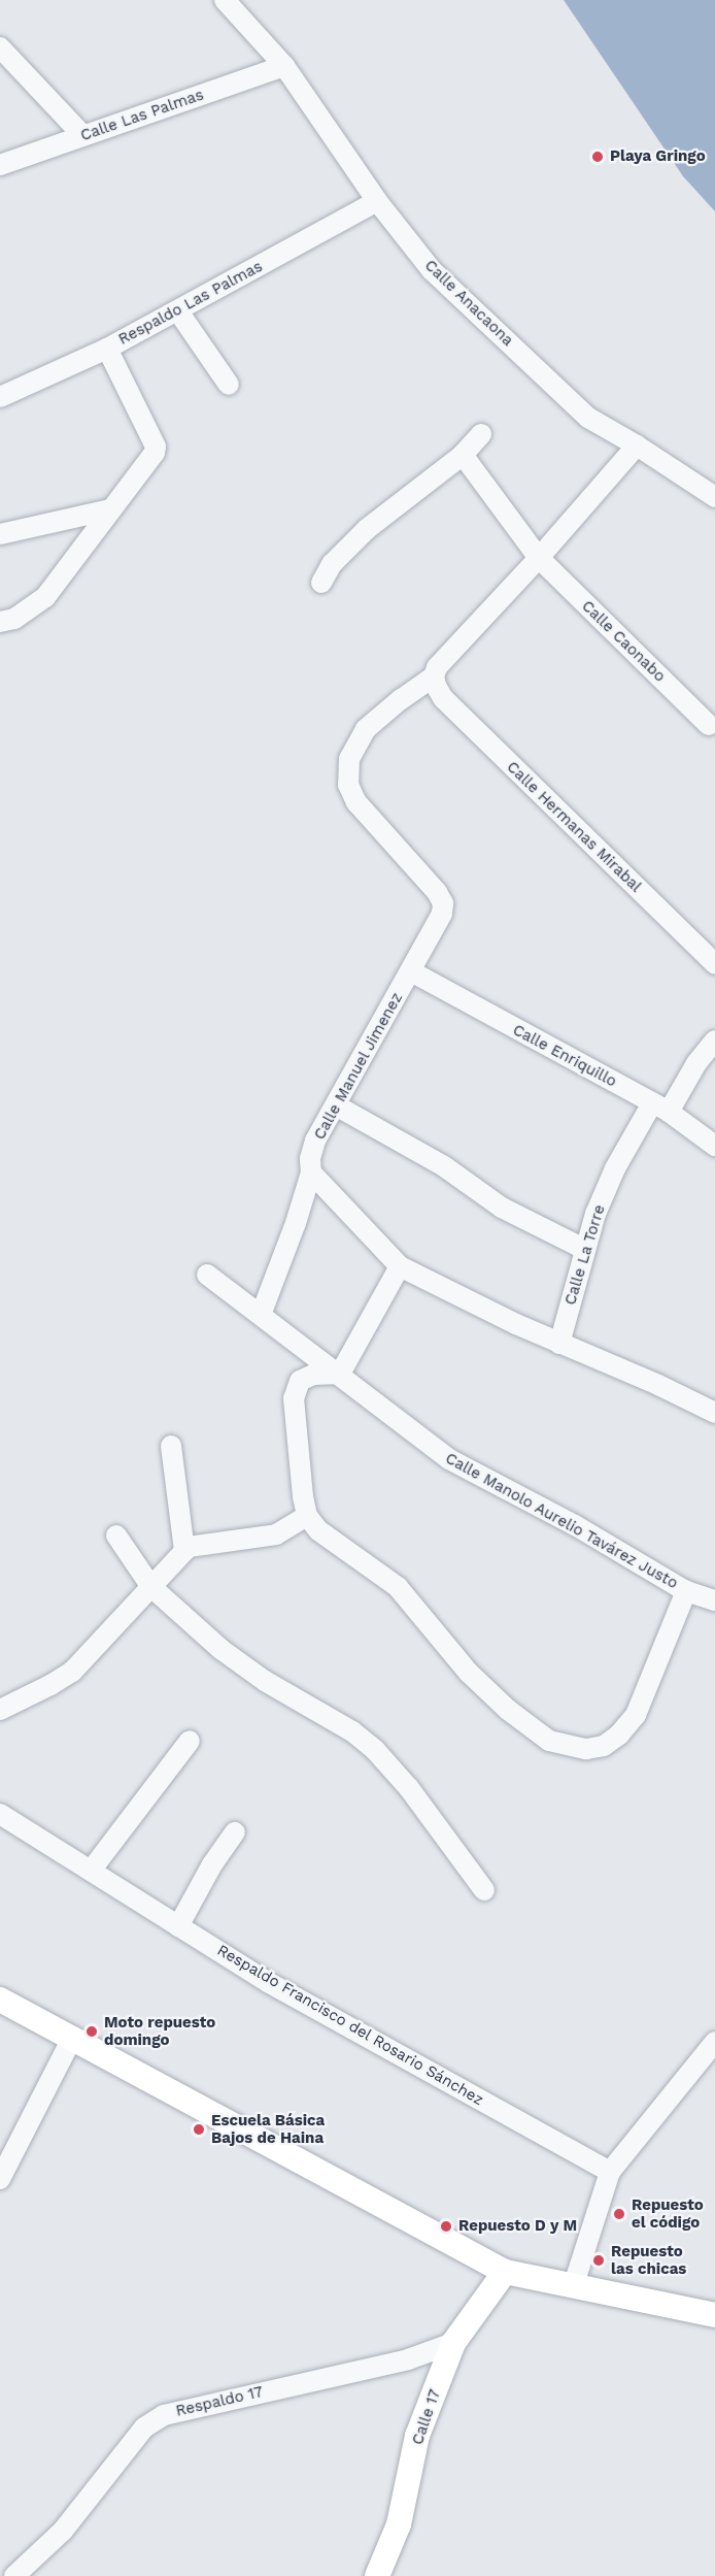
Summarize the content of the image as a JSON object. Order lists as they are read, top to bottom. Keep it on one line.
{"streets":{"main road":["Calle 17"],"street":["Calle Las Palmas","Respaldo Las Palmas","Calle Anacaona","Calle Caonabo","Calle Hermanas Mirabal","Calle Enriquillo","Calle Manuel Jimenez","Calle La Torre","Calle Manolo Aurelio Tavárez Justo","Respaldo Francisco del Rosario Sánchez","Respaldo 17"]},"crossings":[["Calle Las Palmas","Calle Anacaona"],["Respaldo Las Palmas","Calle Anacaona"],["Calle Hermanas Mirabal","Calle Manuel Jimenez"],["Calle Enriquillo","Calle Manuel Jimenez"],["Calle Enriquillo","Calle La Torre"],["Calle Manuel Jimenez","Calle Manolo Aurelio Tavárez Justo"],["Respaldo 17","Calle 17"]],"places":["Playa Gringo","Moto repuesto domingo","Escuela Básica Bajos de Haina","Repuesto el código","Repuesto D y M","Repuesto las chicas"]}
